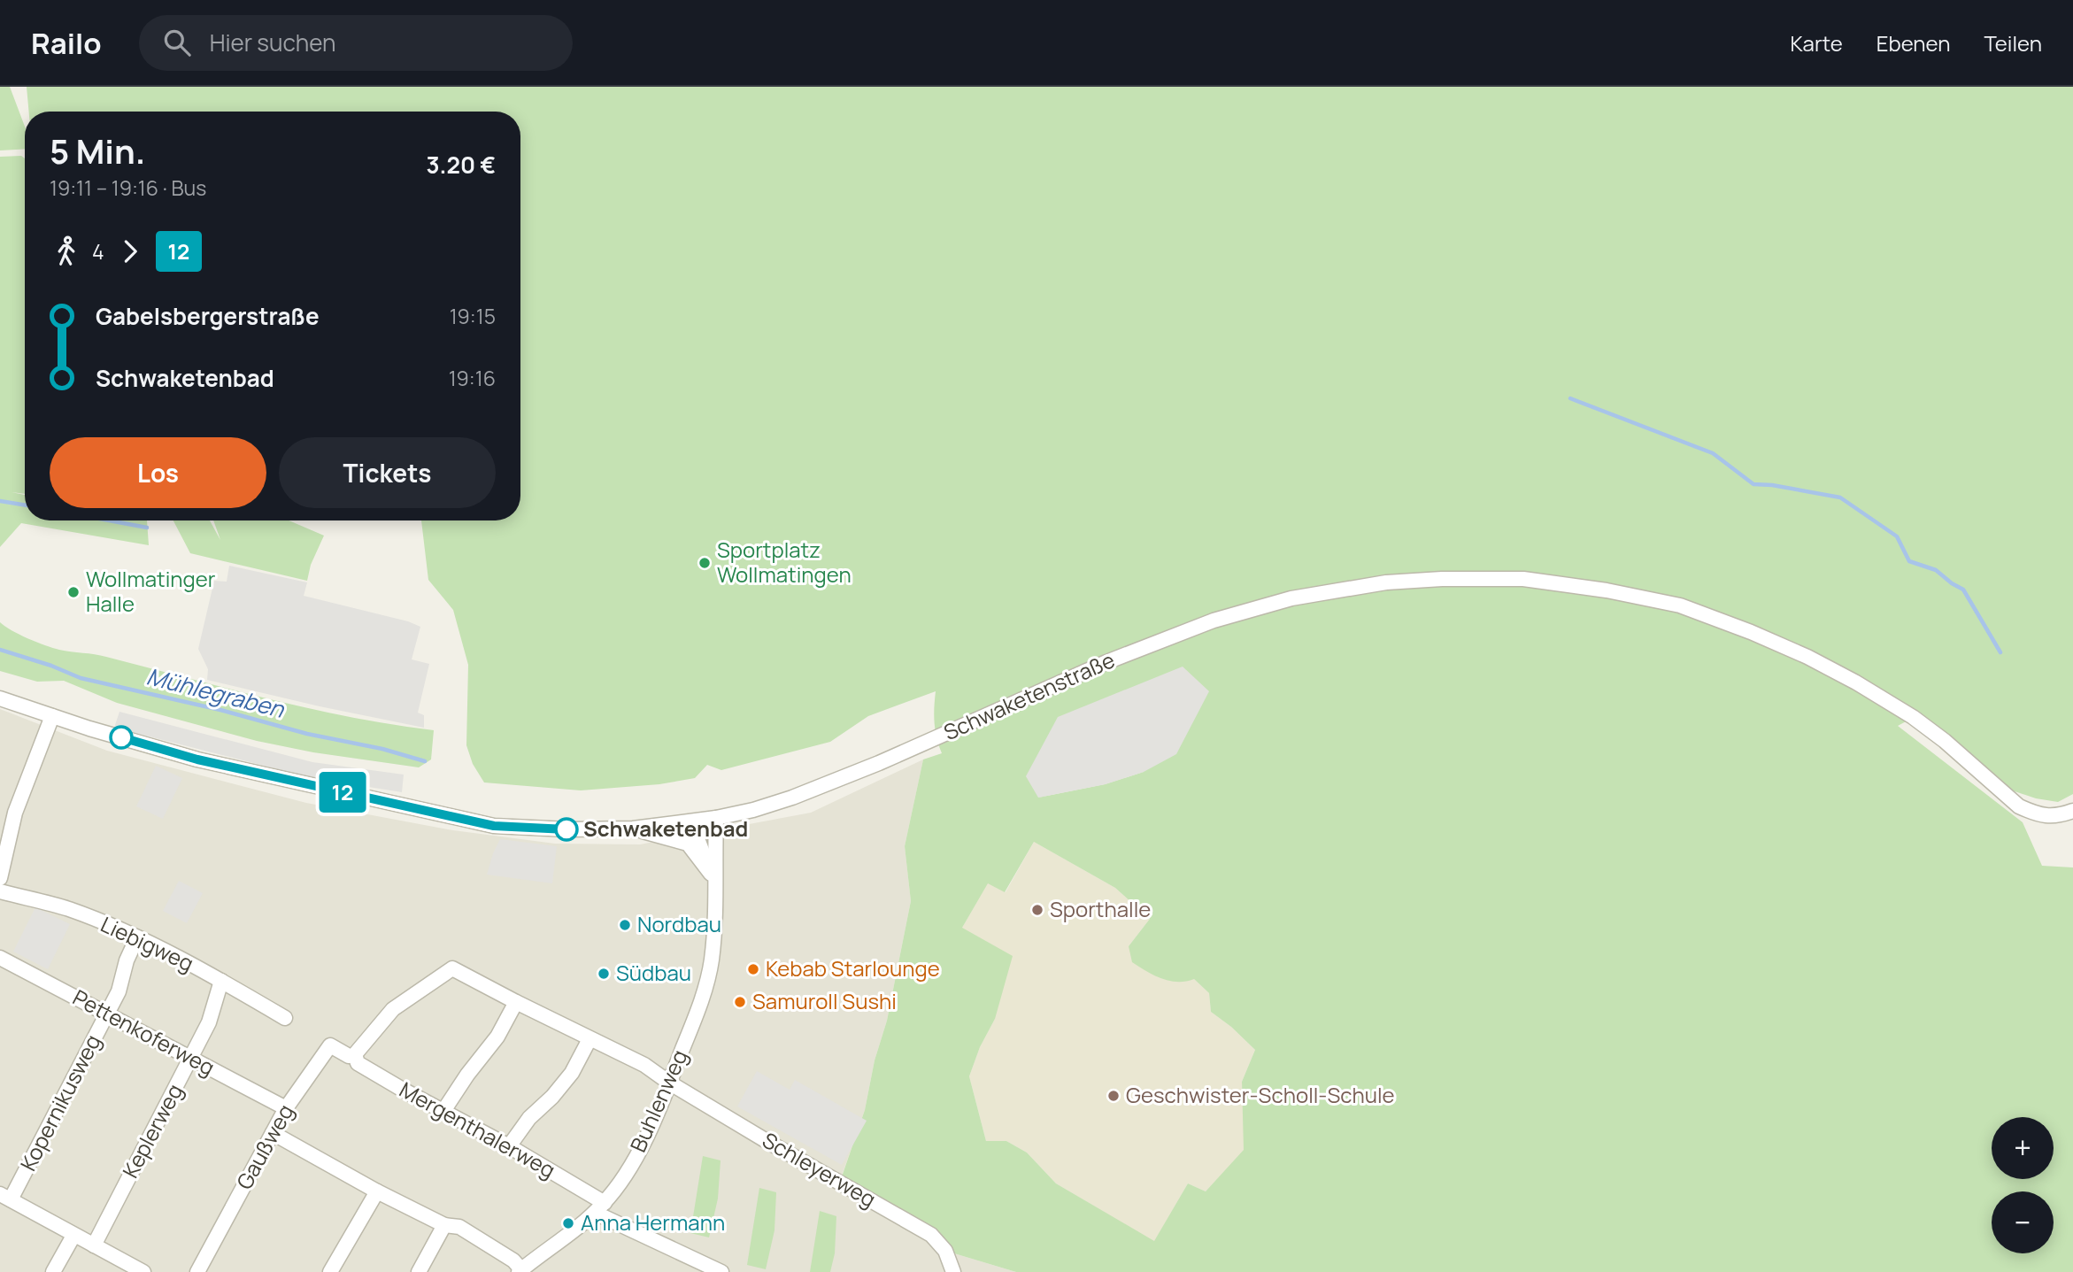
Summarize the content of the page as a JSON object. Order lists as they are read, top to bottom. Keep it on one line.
{"streets":{"street":["Schwaketenstraße","Liebigweg","Pettenkoferweg","Buhlenweg","Kopernikusweg","Mergenthalerweg","Keplerweg","Gaußweg","Schleyerweg"]},"crossings":[["Schwaketenstraße","Buhlenweg"],["Liebigweg","Kopernikusweg"],["Liebigweg","Keplerweg"],["Pettenkoferweg","Kopernikusweg"],["Pettenkoferweg","Keplerweg"],["Pettenkoferweg","Gaußweg"],["Buhlenweg","Mergenthalerweg"],["Buhlenweg","Schleyerweg"],["Mergenthalerweg","Gaußweg"],["Mergenthalerweg","Schleyerweg"],["Gaußweg","Schleyerweg"]],"water":["Mühlegraben"],"places":["Sportplatz Wollmatingen","Wollmatinger Halle","Schwaketenbad","Sporthalle","Nordbau","Kebab Starlounge","Südbau","Samuroll Sushi","Geschwister-Scholl-Schule","Anna Hermann"],"lines":["bus line 12"],"page":{"header":"Railo","search":"Hier suchen","nav":["Karte","Ebenen","Teilen"],"on_map":"12","heading":["5 Min.","19:11 – 19:16 · Bus","3.20 €"],"legs":["4","12"],"list":[{"name":"Gabelsbergerstraße","value":"19:15"},{"name":"Schwaketenbad","value":"19:16"}],"buttons":["Los","Tickets"],"map_buttons":["+","−"]}}
